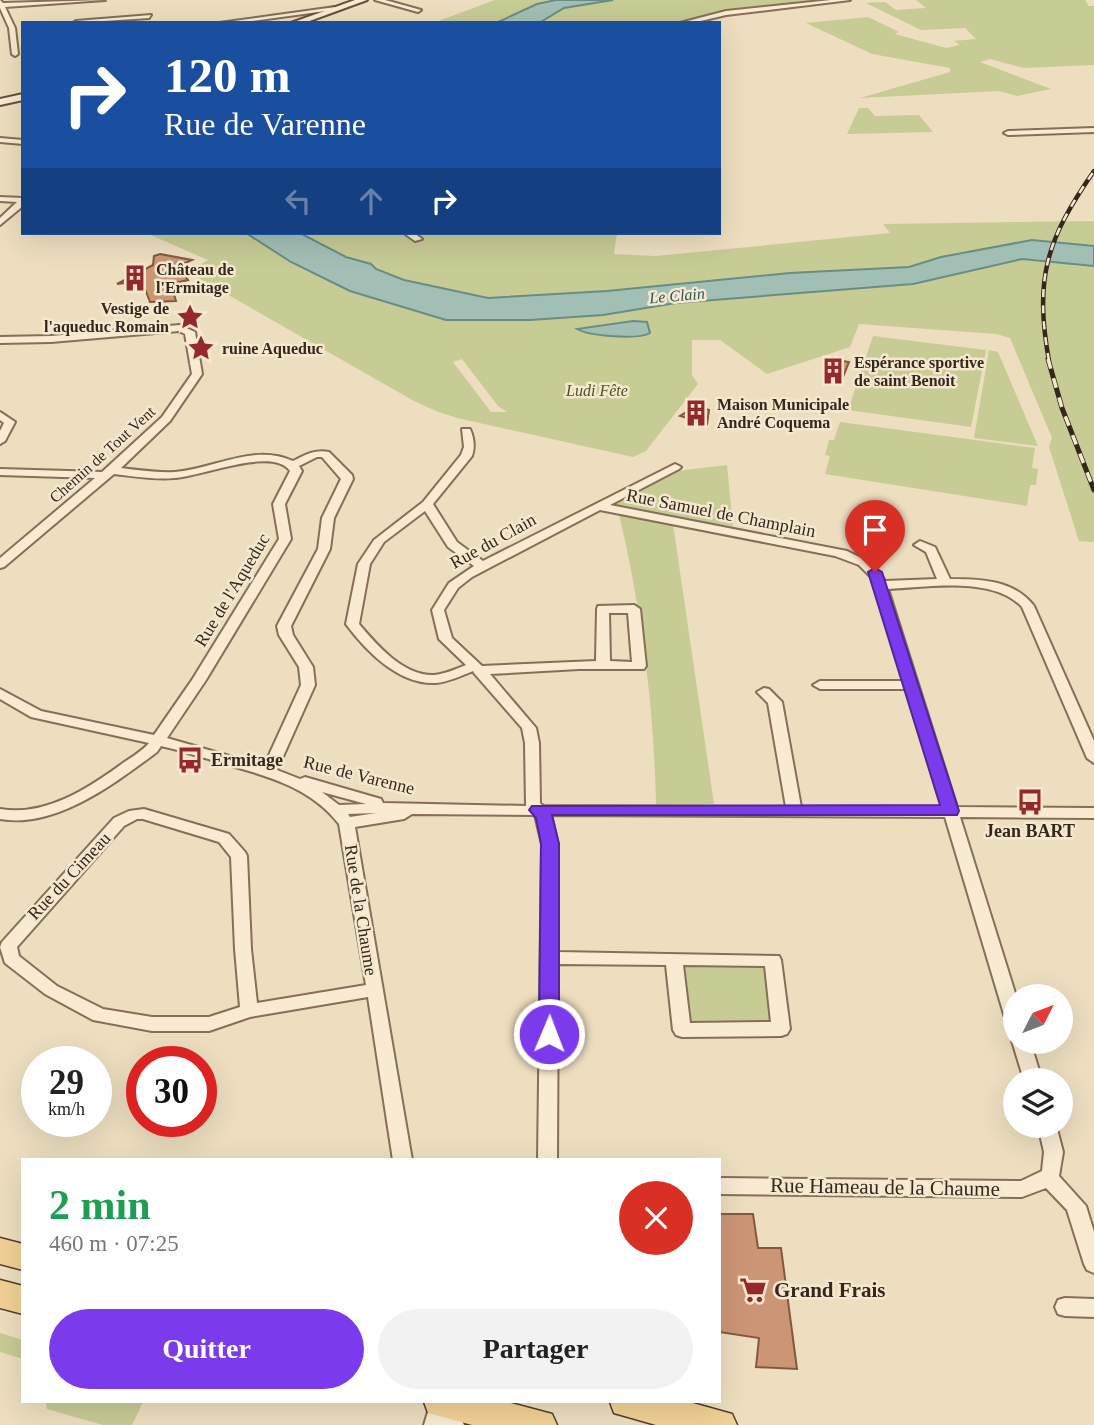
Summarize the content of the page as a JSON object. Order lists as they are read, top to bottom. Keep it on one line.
{"streets":{"street":["Chemin de Tout Vent","Rue Samuel de Champlain","Rue du Clain","Rue de l'Aqueduc","Rue de Varenne","Rue du Cimeau","Rue de la Chaume","Rue Hameau de la Chaume"]},"crossings":[["Rue Samuel de Champlain","Rue du Clain"],["Rue Samuel de Champlain","Rue de Varenne"],["Rue du Clain","Rue de Varenne"],["Rue de Varenne","Rue de la Chaume"],["Rue du Cimeau","Rue de la Chaume"]],"water":["Le Clain"],"parks":["Ludi Fête"],"places":{"building":["Château de l'Ermitage","Espérance sportive de saint Benoit","Maison Municipale André Coquema"],"place":["Vestige de l'aqueduc Romain","ruine Aqueduc"],"bus stop":["Ermitage","Jean BART"],"supermarket":["Grand Frais"]},"north":"top right","page":{"turn":["120 m","Rue de Varenne"],"speed":"29 km/h","limit":"30","heading":["2 min","460 m · 07:25"],"buttons":["Quitter","Partager"]}}
